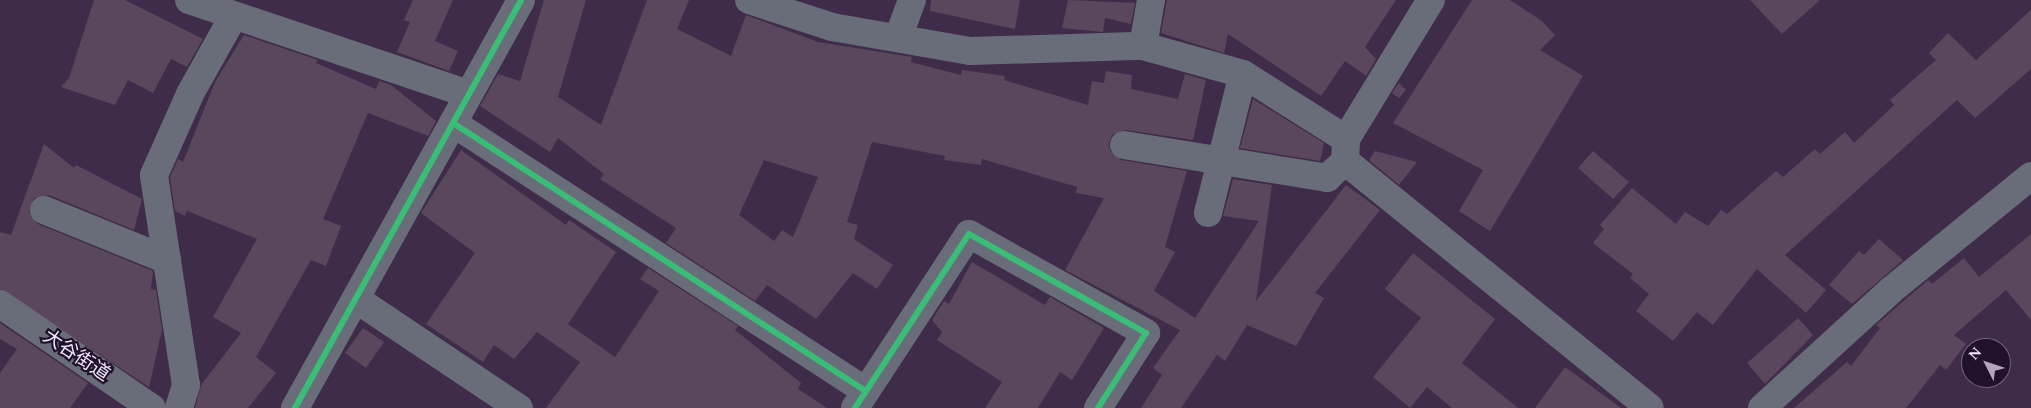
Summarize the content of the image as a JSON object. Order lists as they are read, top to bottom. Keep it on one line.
{"streets":{"street":["大谷街道"]},"north":"top left"}
